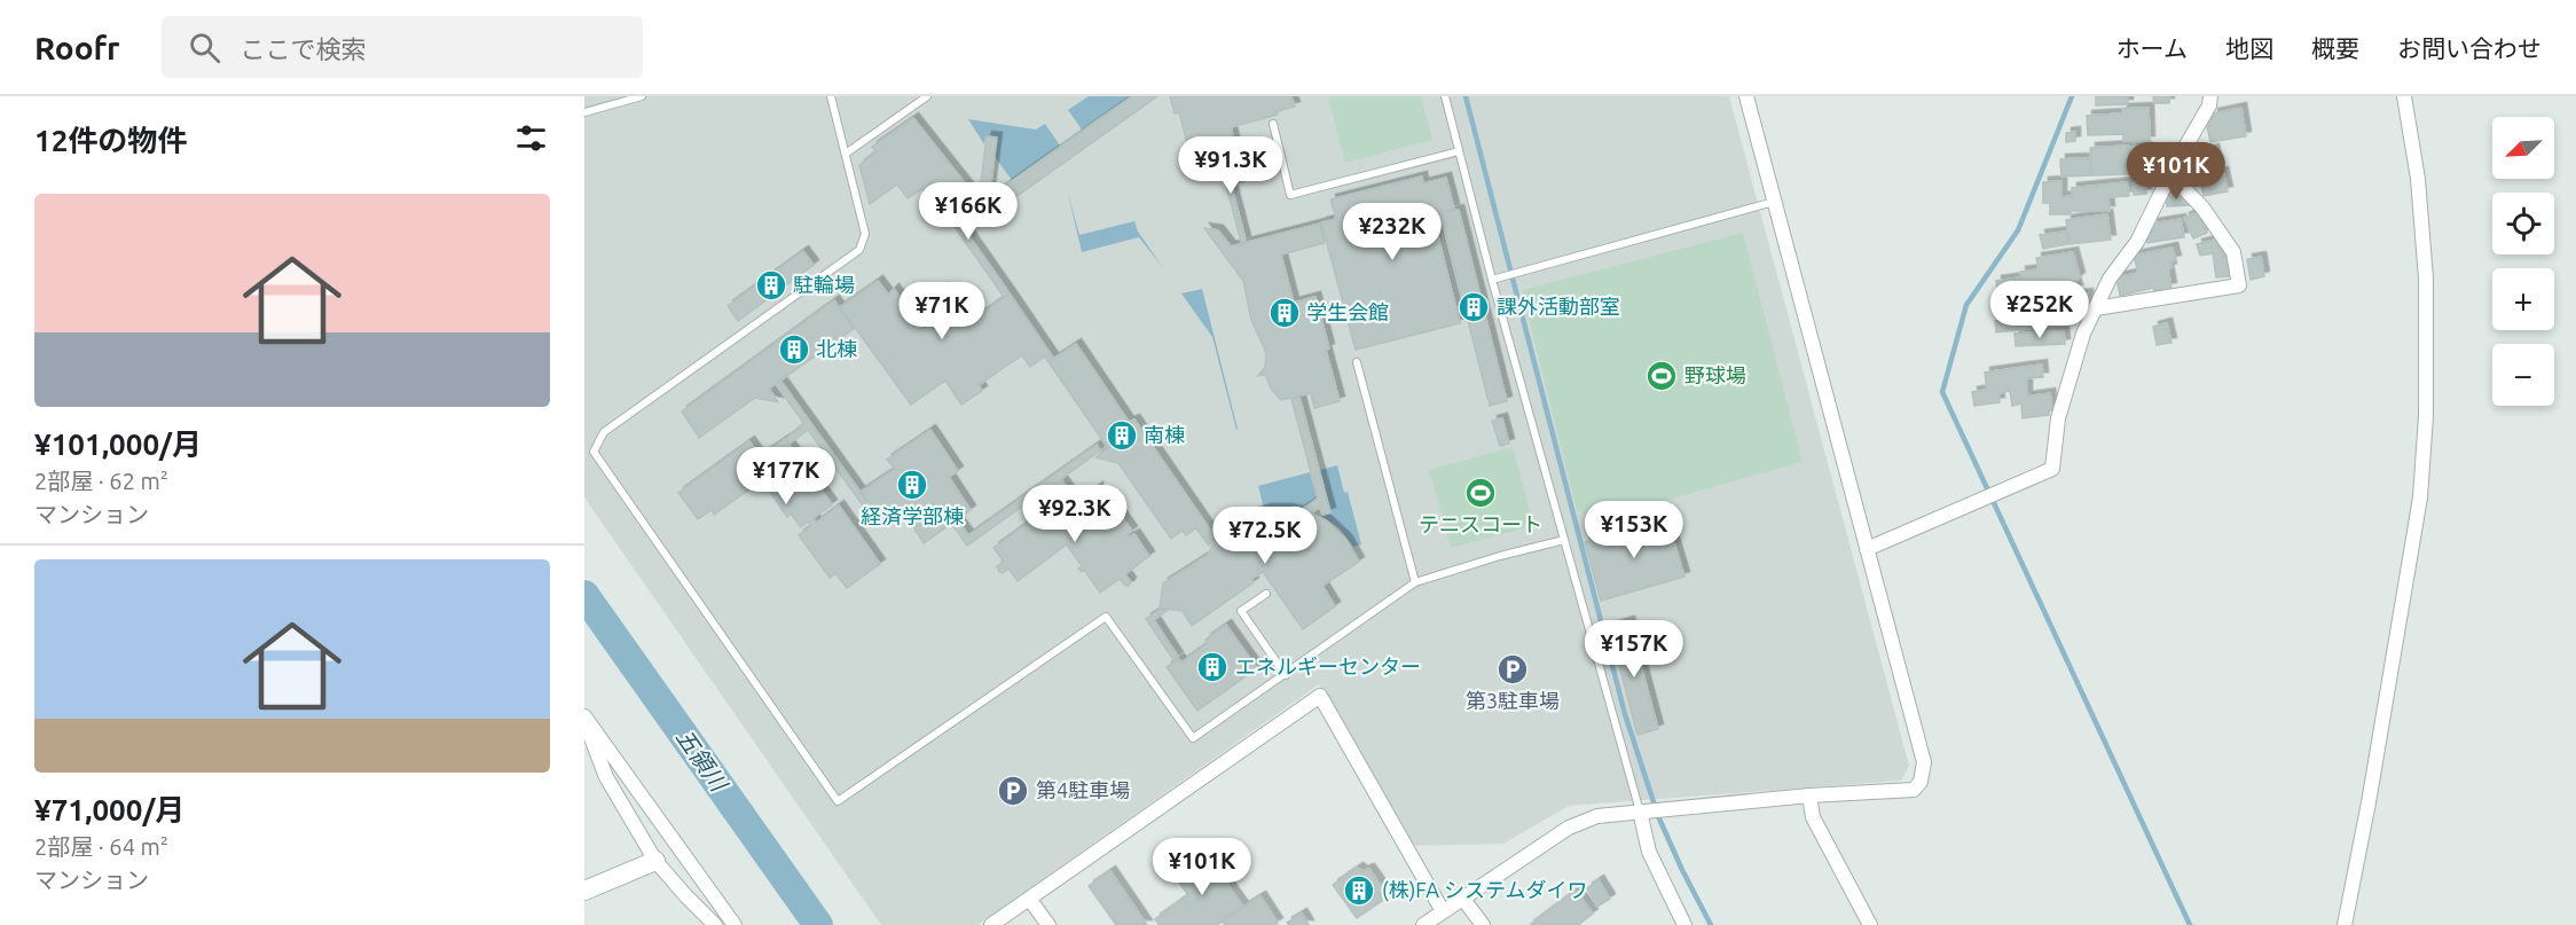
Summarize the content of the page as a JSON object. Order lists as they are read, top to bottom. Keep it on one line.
{"water":["五領川"],"places":{"building":["駐輪場","課外活動部室","学生会館","北棟","南棟","経済学部棟","エネルギーセンター","(株)FA システムダイワ"],"sports":["野球場","テニスコート"],"parking":["第3駐車場","第4駐車場"]},"north":"bottom left","page":{"header":"Roofr","search":"ここで検索","nav":["ホーム","地図","概要","お問い合わせ"],"heading":"12件の物件","map_buttons":["+","−"],"price":["¥91.3K","¥101K","¥166K","¥232K","¥252K","¥71K","¥177K","¥92.3K","¥153K","¥72.5K","¥157K","¥101K"],"list":[{"name":"¥101,000/月","note":"2部屋 · 62 m² · マンション"},{"name":"¥71,000/月","note":"2部屋 · 64 m² · マンション"}]}}
